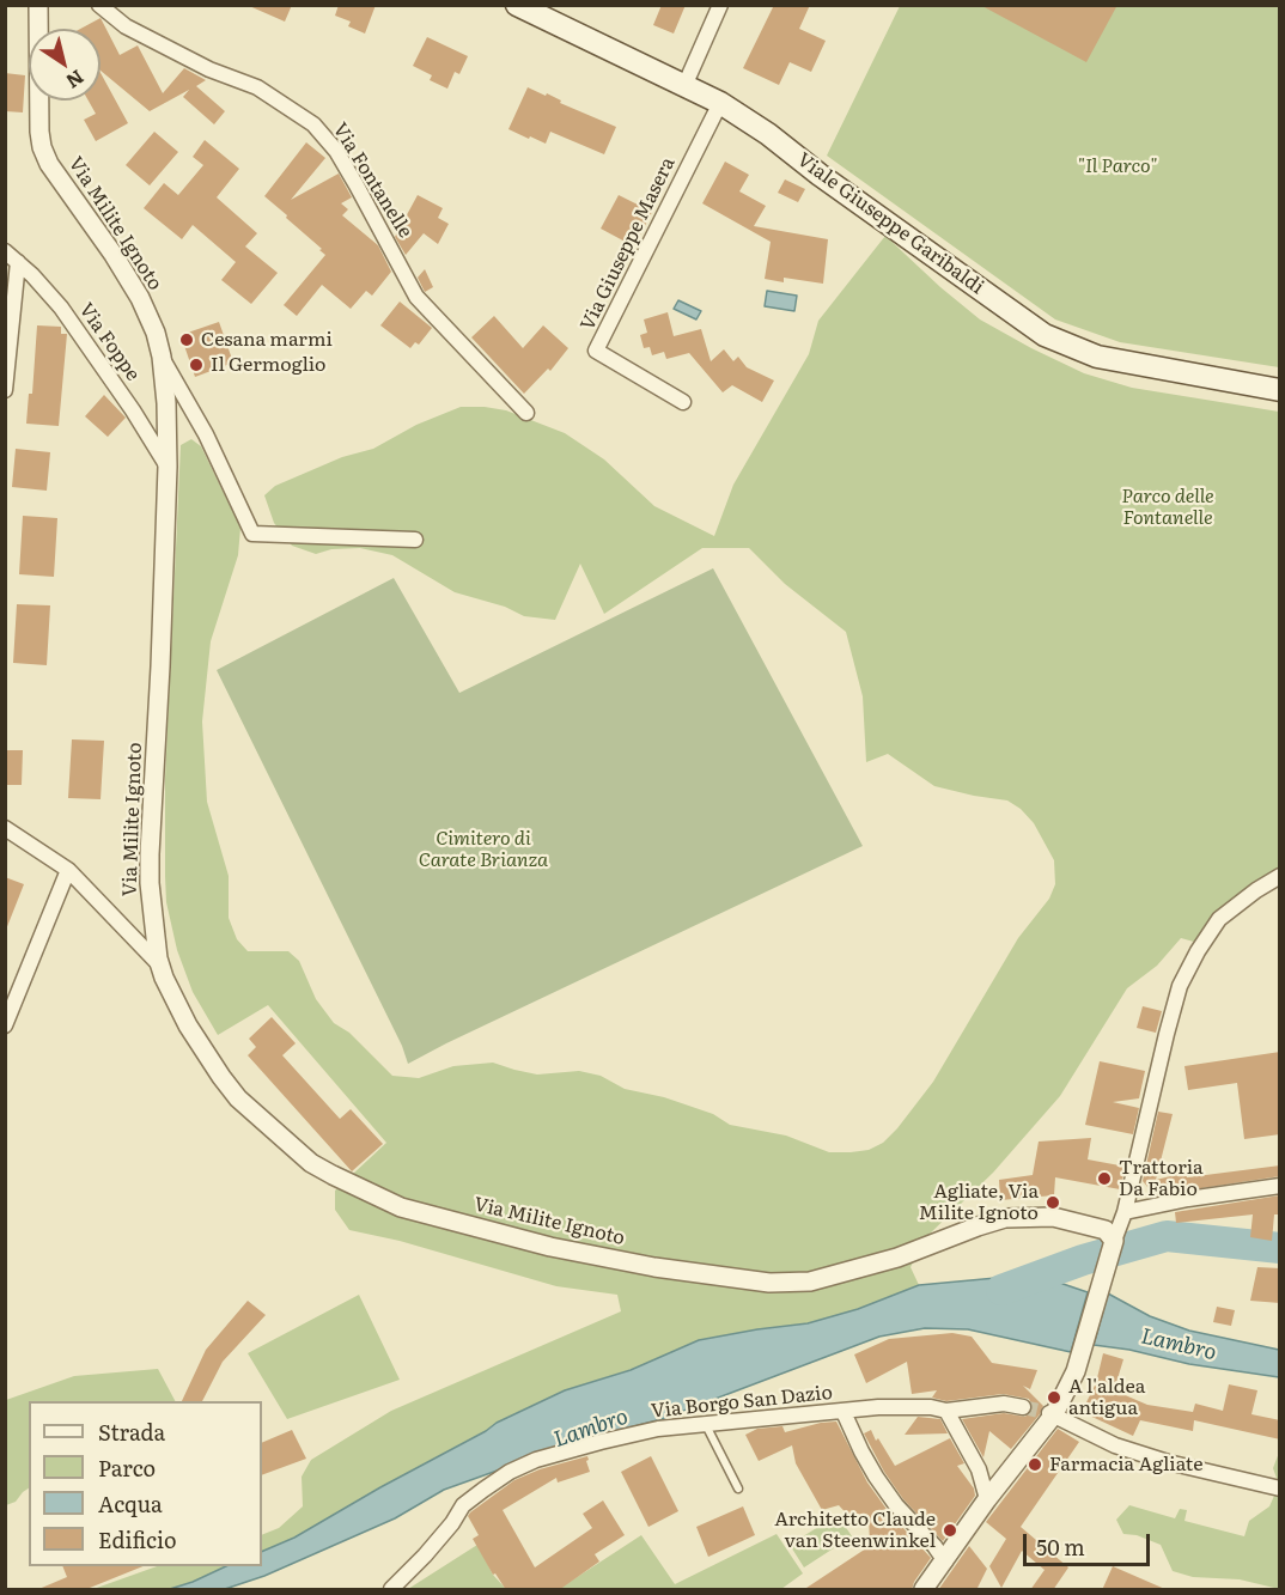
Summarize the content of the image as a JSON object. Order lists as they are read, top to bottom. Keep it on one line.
{"streets":{"main road":["Viale Giuseppe Garibaldi"],"street":["Via Fontanelle","Via Milite Ignoto","Via Giuseppe Masera","Via Foppe","Via Borgo San Dazio"]},"crossings":[["Via Milite Ignoto","Via Foppe"],["Viale Giuseppe Garibaldi","Via Giuseppe Masera"]],"water":["Lambro"],"parks":["\"Il Parco\"","Parco delle Fontanelle","Cimitero di Carate Brianza"],"places":["Cesana marmi","Il Germoglio","Trattoria Da Fabio","Agliate, Via Milite Ignoto","A l'aldea antigua","Farmacia Agliate","Architetto Claude van Steenwinkel"],"legend":["Strada","Parco","Acqua","Edificio"],"scale_bar":"50 m","north":"bottom right"}
